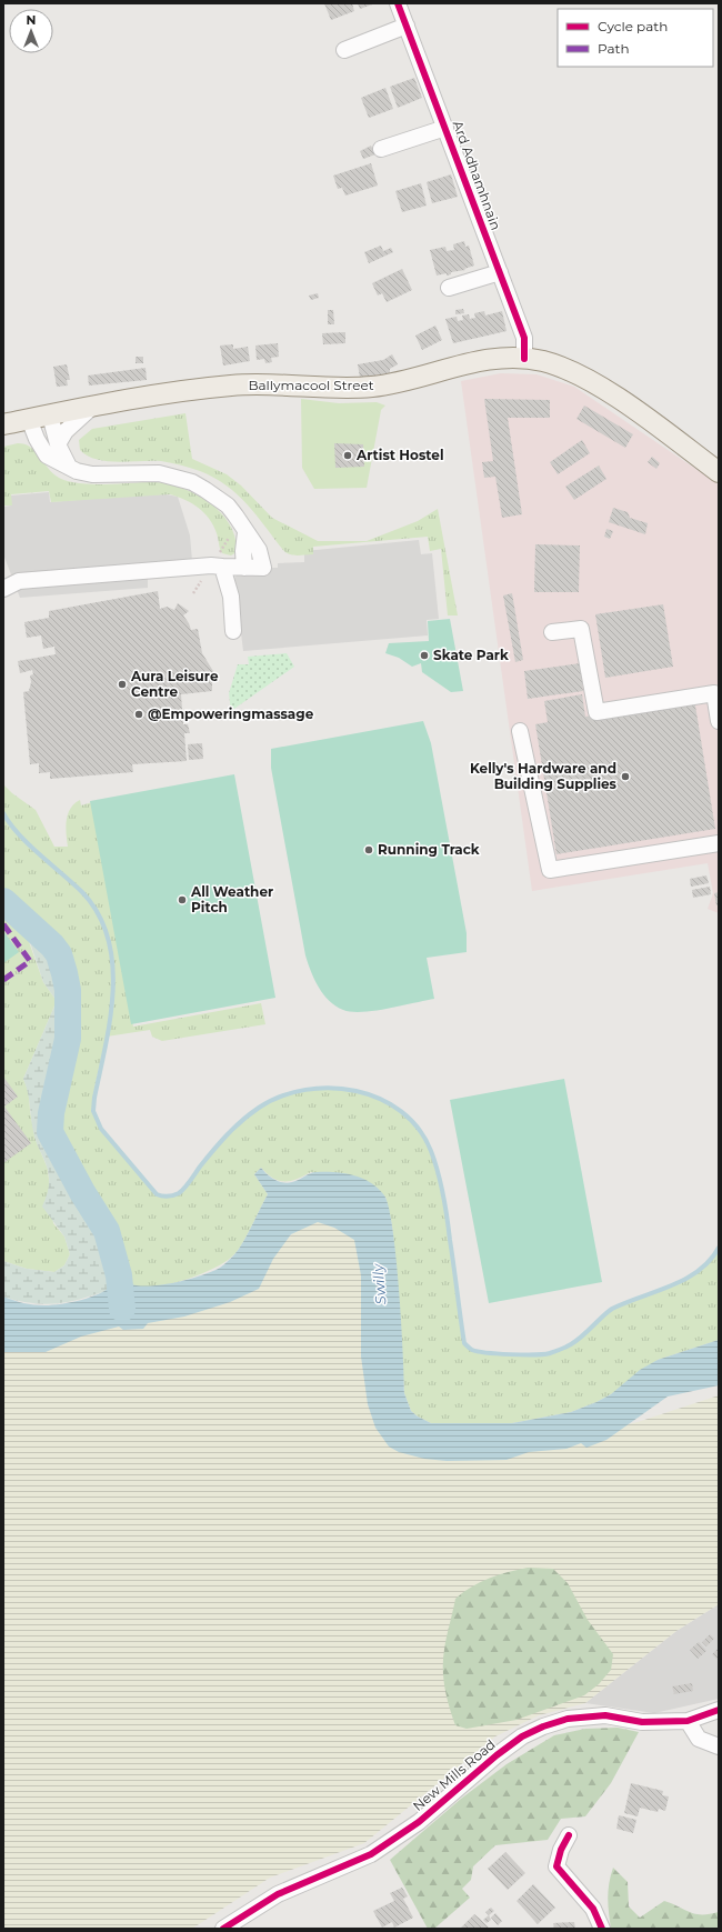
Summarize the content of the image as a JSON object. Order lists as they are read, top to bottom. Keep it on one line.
{"streets":{"main road":["Ballymacool Street"],"street":["Ard Adhamhnain","New Mills Road"]},"crossings":[["Ard Adhamhnain","Ballymacool Street"]],"water":["Swilly"],"places":["Artist Hostel","Skate Park","Aura Leisure Centre","@Empoweringmassage","Kelly's Hardware and Building Supplies","Running Track","All Weather Pitch"],"legend":["Cycle path","Path"],"north":"top"}
